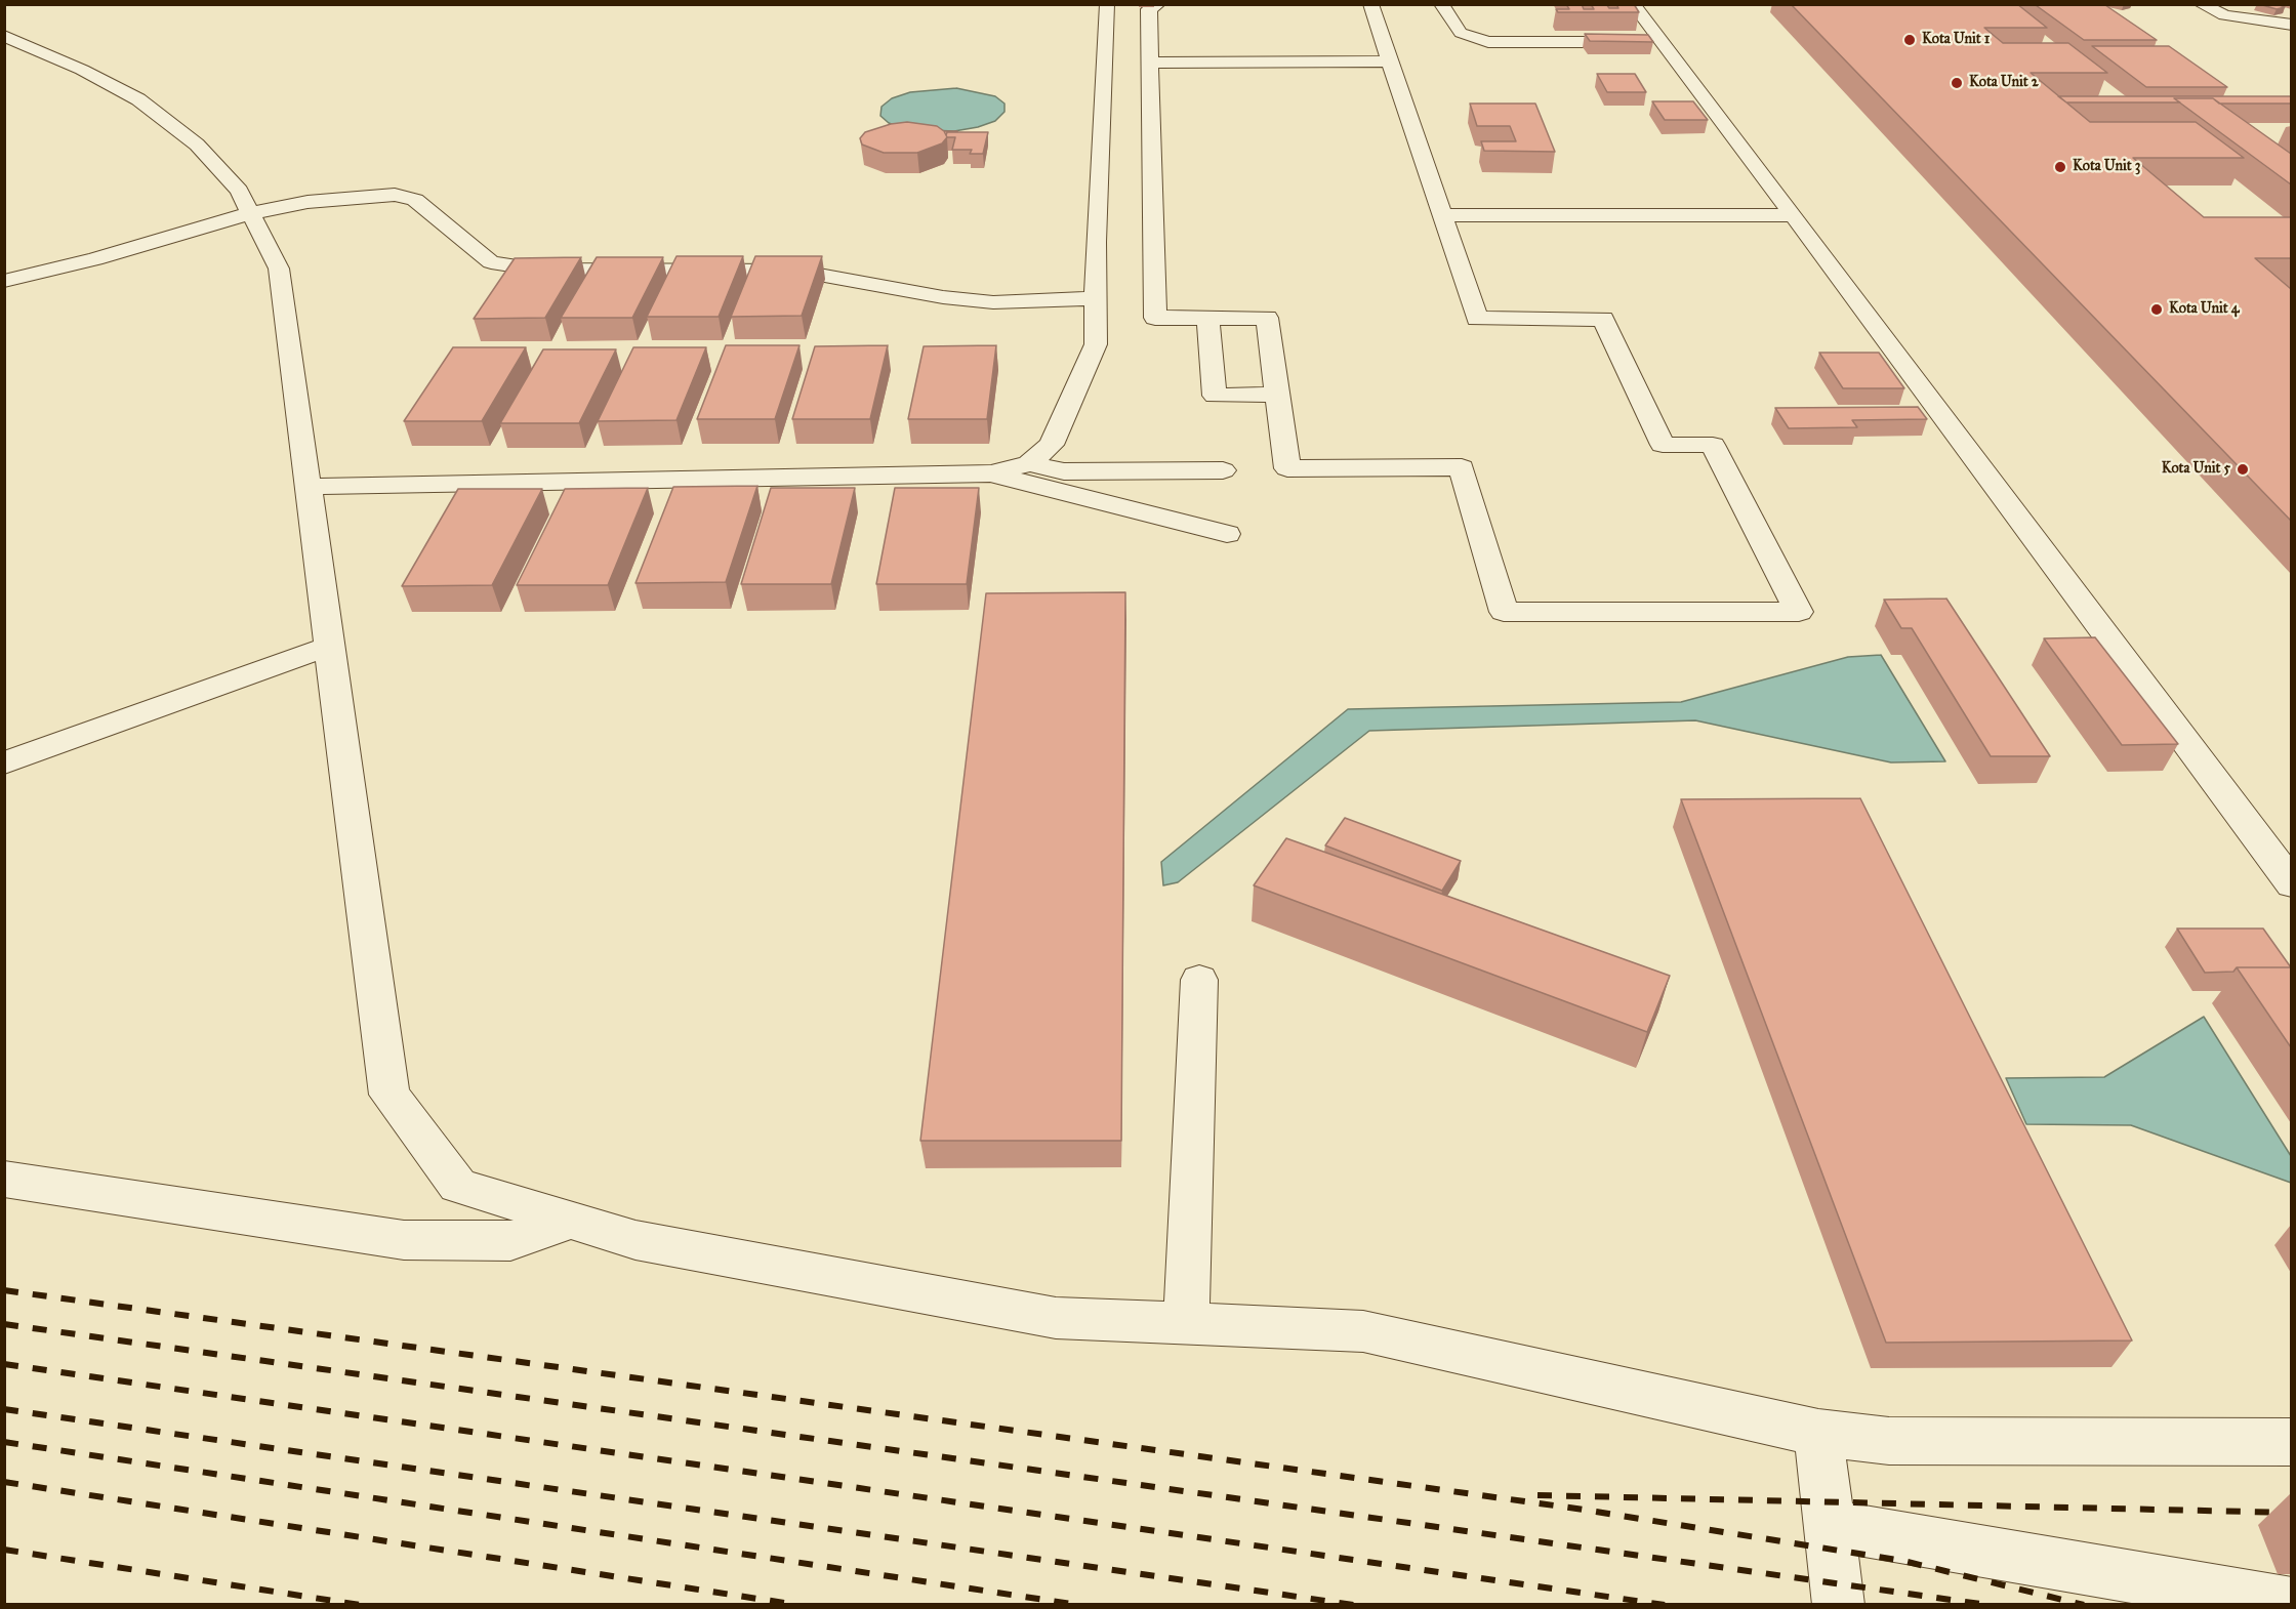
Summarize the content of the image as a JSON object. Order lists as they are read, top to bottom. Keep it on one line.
{"places":["Kota Unit 1","Kota Unit 2","Kota Unit 3","Kota Unit 4","Kota Unit 5"]}
